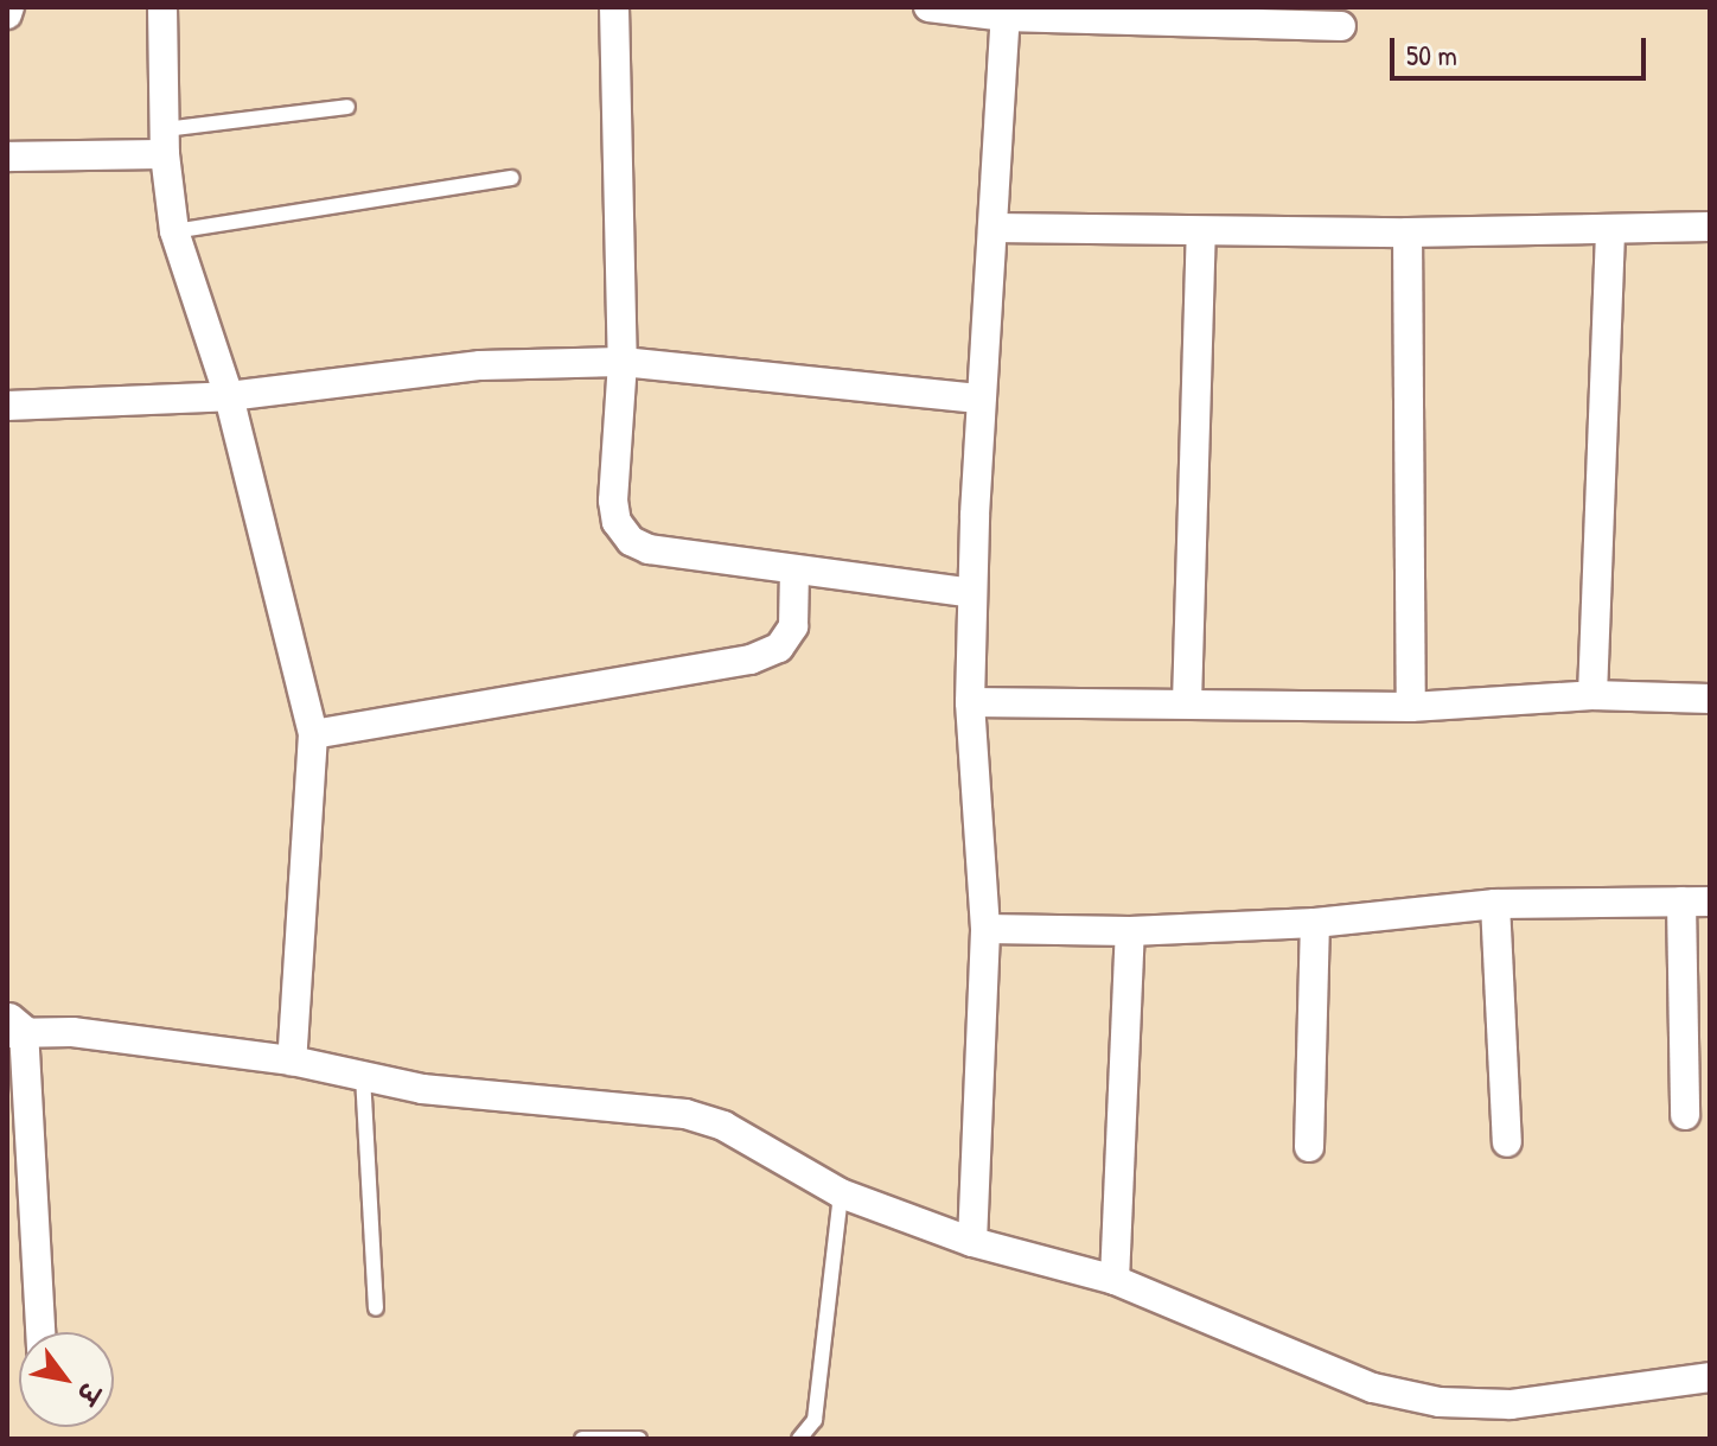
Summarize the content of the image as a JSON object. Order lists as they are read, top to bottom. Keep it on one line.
{"scale_bar":"50 m","north":"bottom right"}
